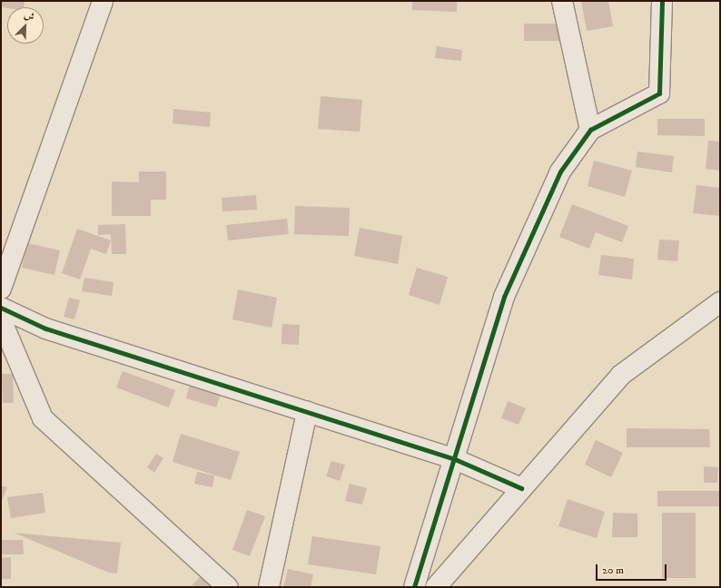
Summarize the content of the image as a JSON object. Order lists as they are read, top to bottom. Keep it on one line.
{"scale_bar":"20 m","north":"top right"}
